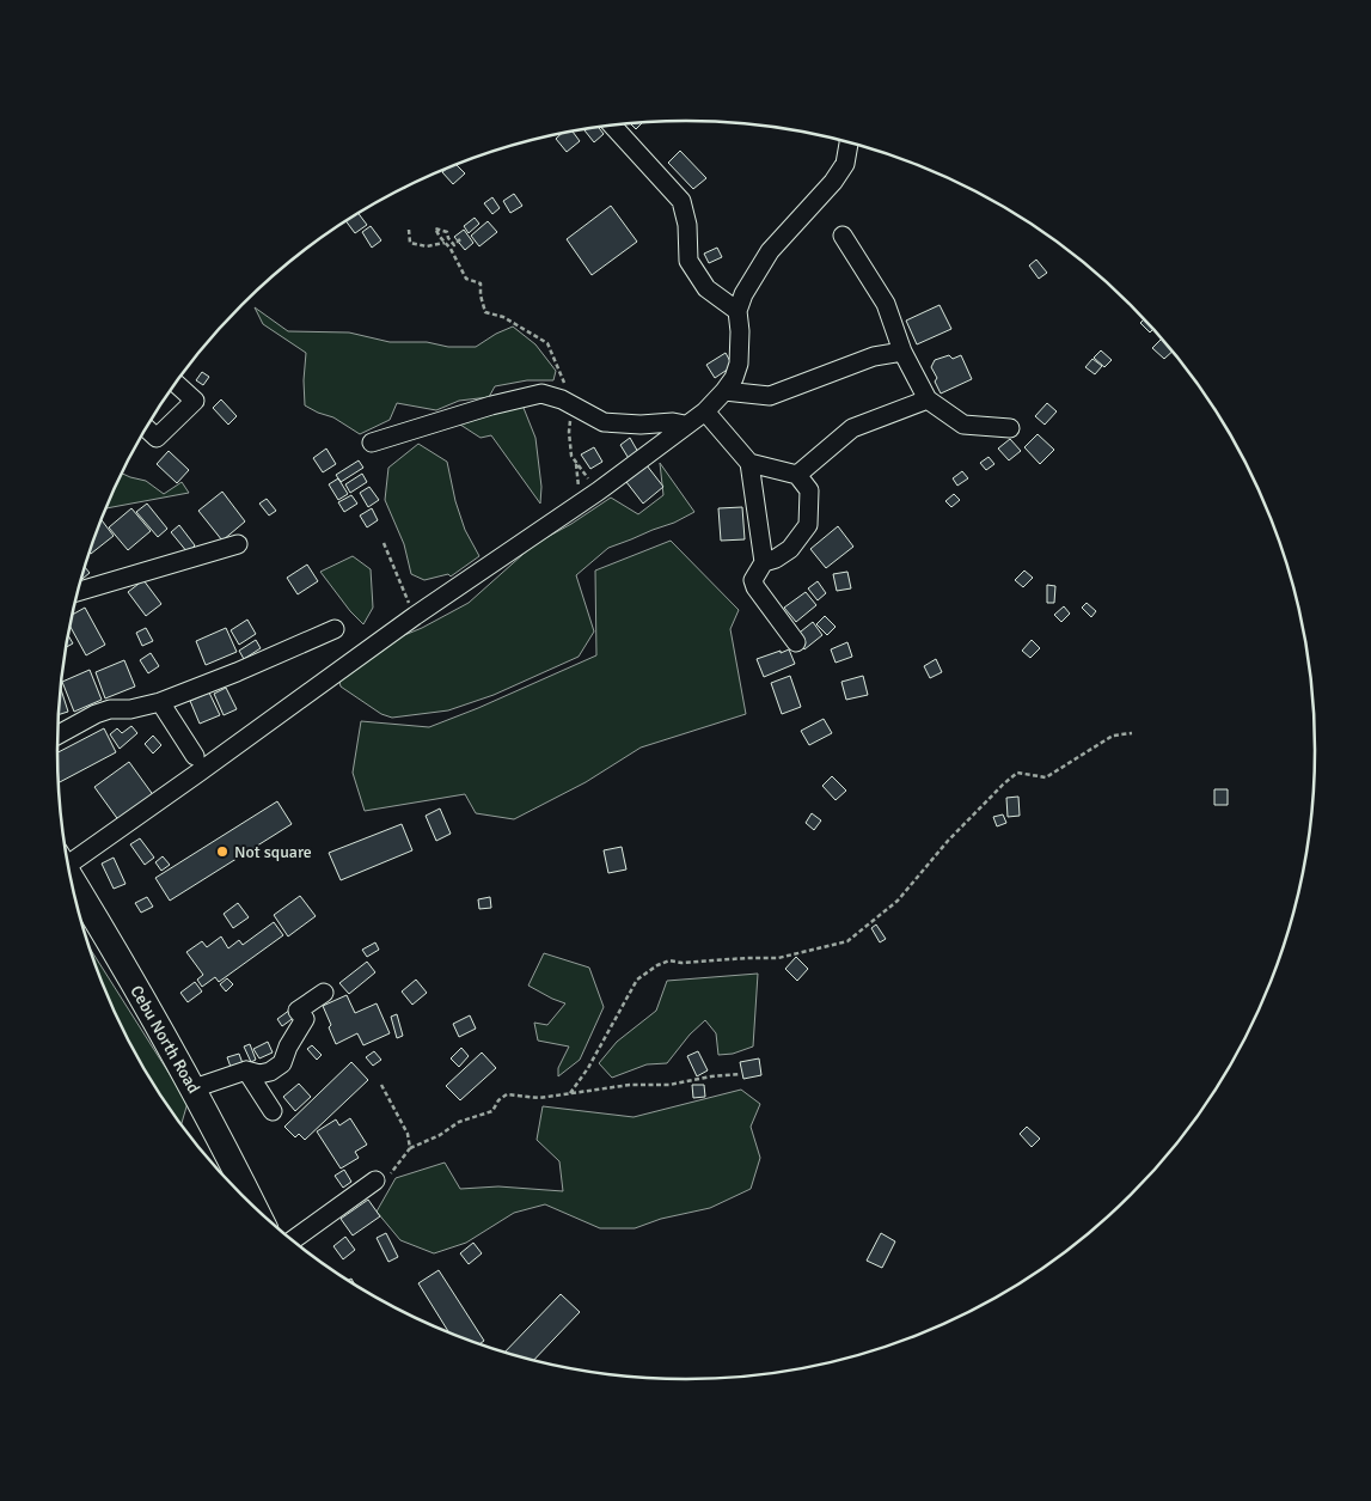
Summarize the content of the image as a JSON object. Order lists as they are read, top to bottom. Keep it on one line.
{"streets":{"highway":["Cebu North Road"]},"places":["Not square"]}
